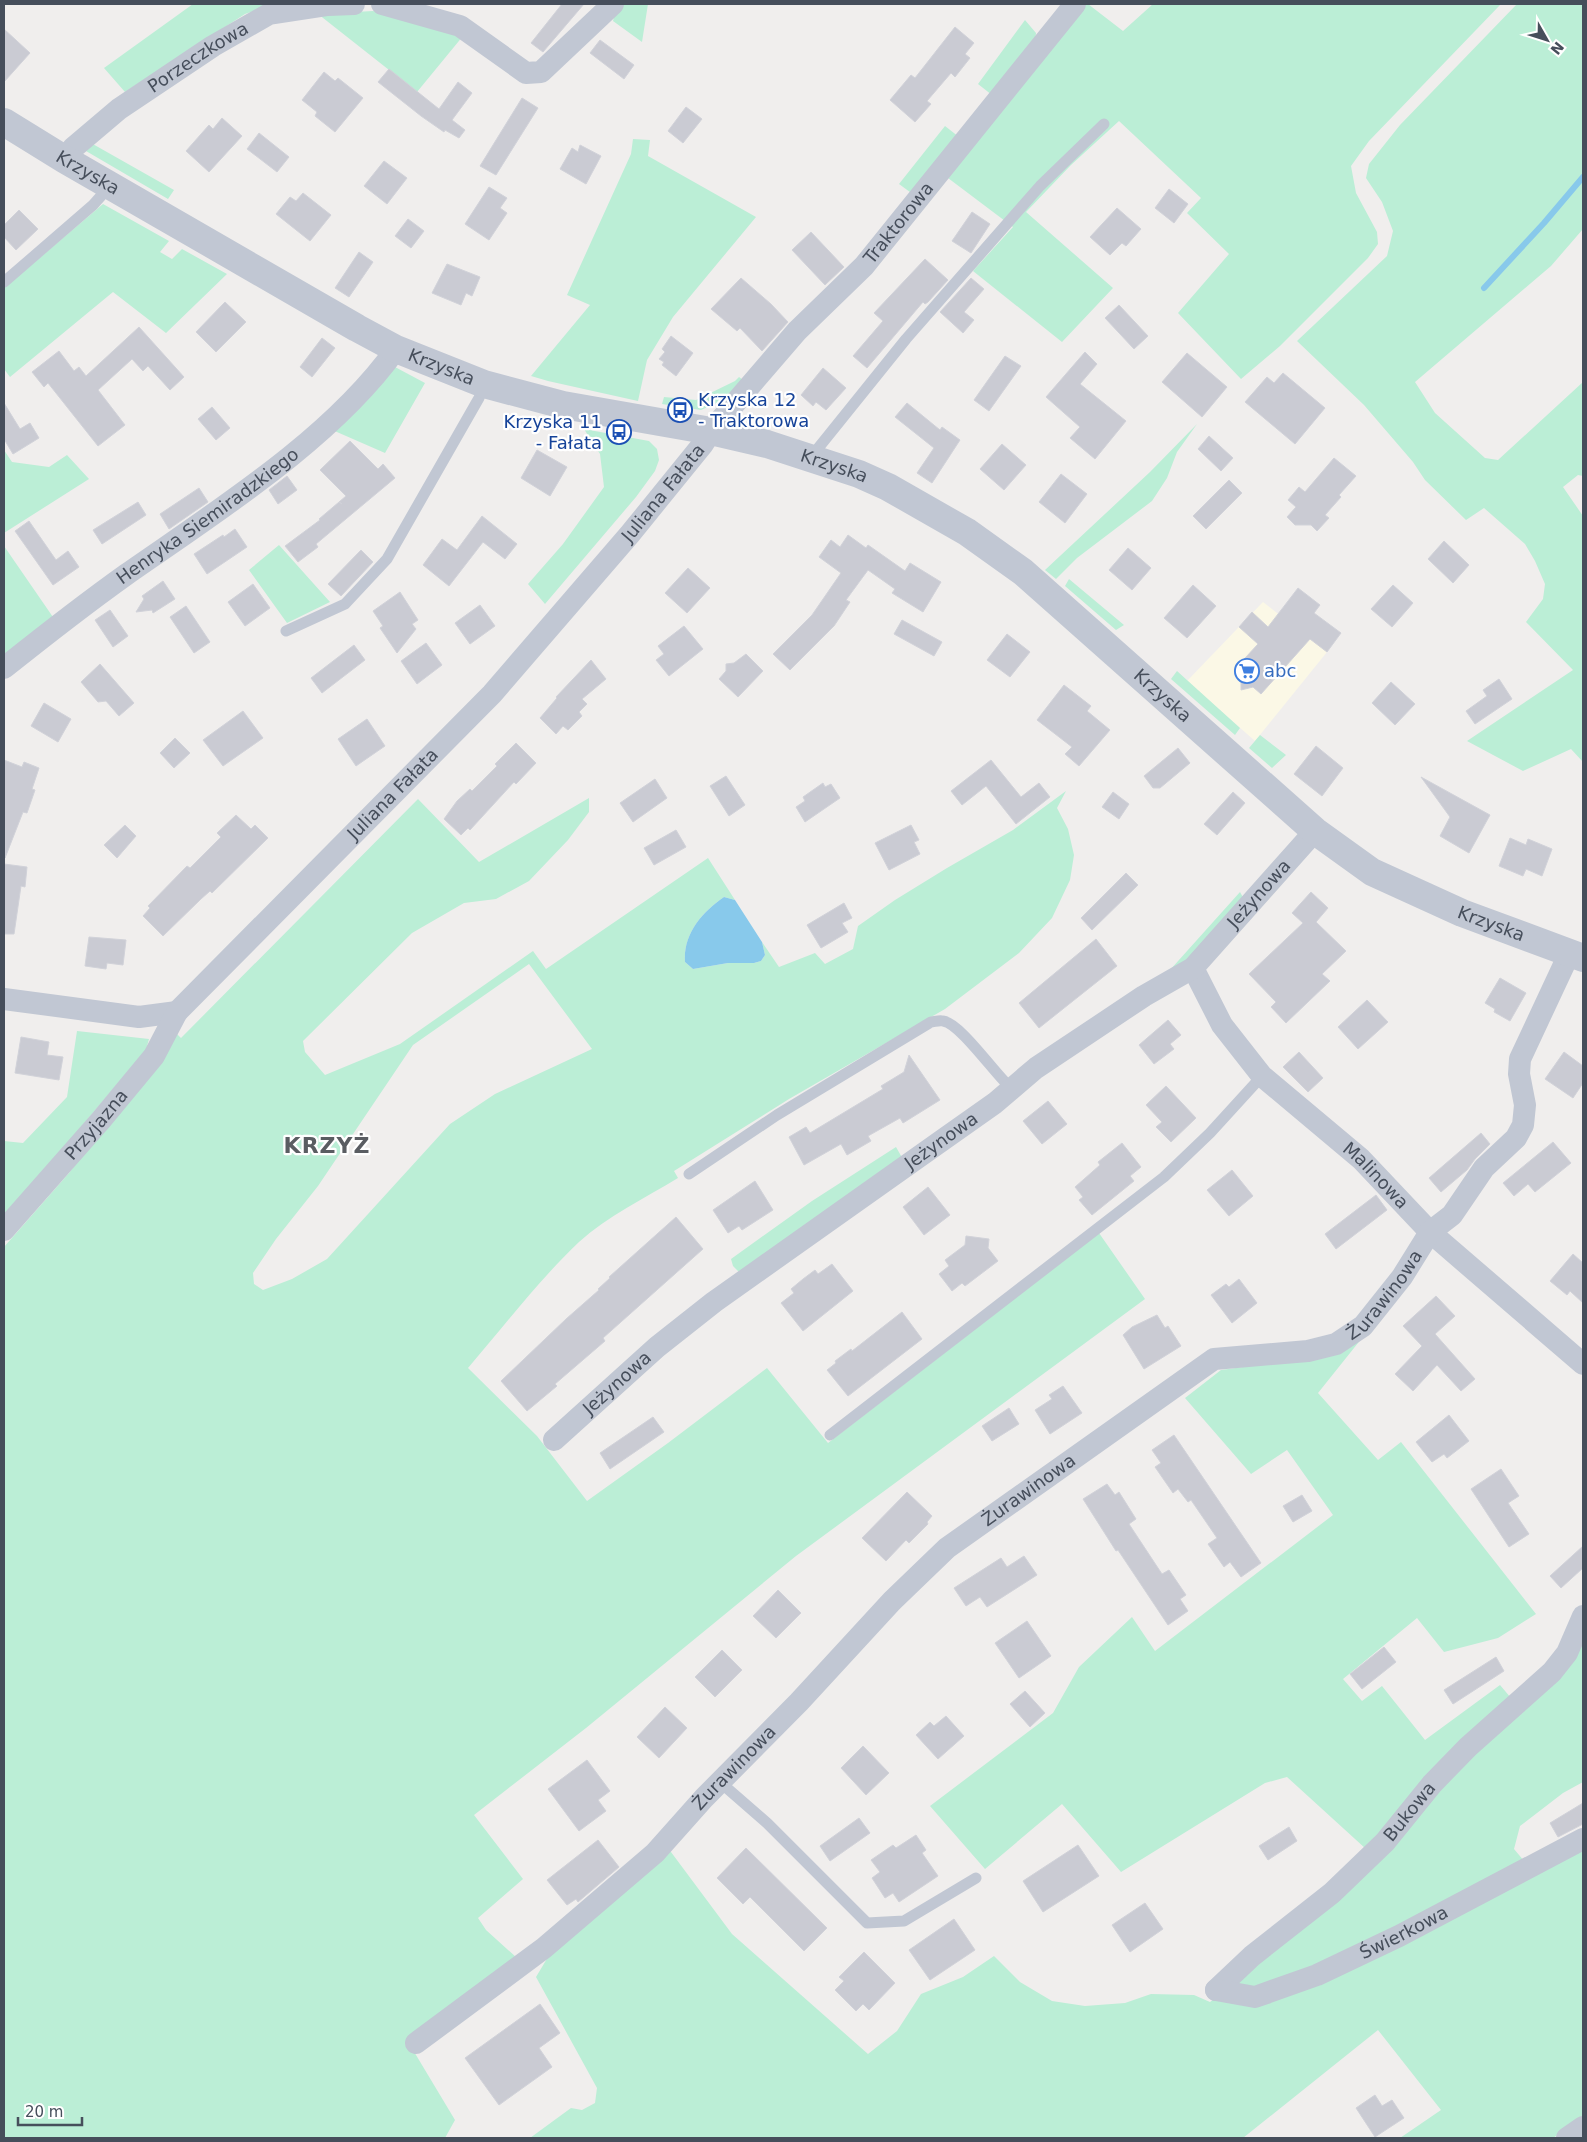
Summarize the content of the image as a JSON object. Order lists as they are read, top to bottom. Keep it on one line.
{"streets":{"street":["Porzeczkowa","Krzyska","Traktorowa","Juliana Fałata","Henryka Siemiradzkiego","Jeżynowa","Przyjazna","Malinowa","Żurawinowa","Bukowa","Świerkowa"]},"crossings":[["Porzeczkowa","Krzyska"],["Krzyska","Traktorowa"],["Krzyska","Juliana Fałata"],["Krzyska","Henryka Siemiradzkiego"],["Krzyska","Jeżynowa"],["Krzyska","Żurawinowa"],["Traktorowa","Juliana Fałata"],["Juliana Fałata","Przyjazna"],["Jeżynowa","Malinowa"],["Malinowa","Żurawinowa"],["Bukowa","Świerkowa"]],"districts":["KRZYŻ"],"places":{"bus stop":["Krzyska 12 - Traktorowa","Krzyska 11 - Fałata"],"supermarket":["abc"]},"scale_bar":"20 m","north":"bottom right"}
